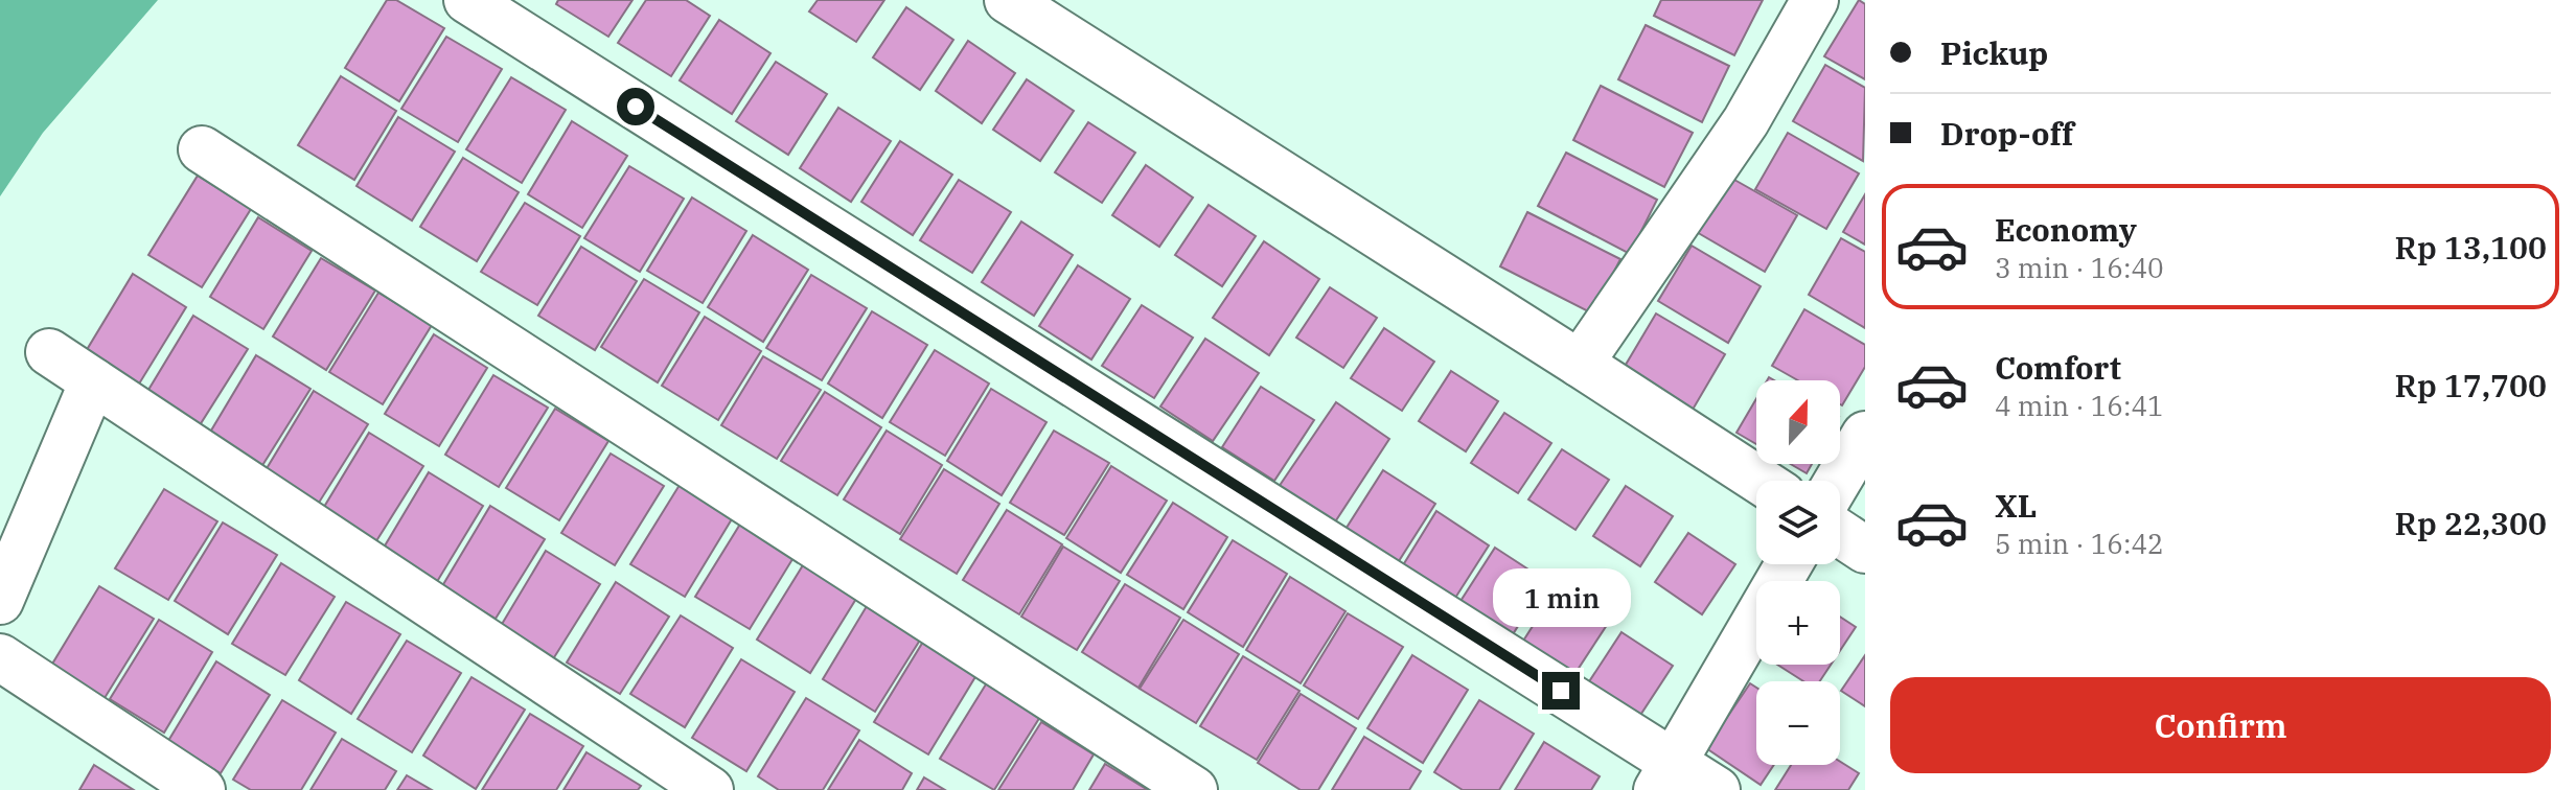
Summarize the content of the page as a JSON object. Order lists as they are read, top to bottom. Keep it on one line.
{"north":"top","page":{"banner":["Pickup","Drop-off"],"list":[{"name":"Economy","note":"3 min · 16:40","value":"Rp 13,100"},{"name":"Comfort","note":"4 min · 16:41","value":"Rp 17,700"},{"name":"XL","note":"5 min · 16:42","value":"Rp 22,300"}],"map_buttons":["+","−"],"bubble":"1 min","buttons":"Confirm"}}
